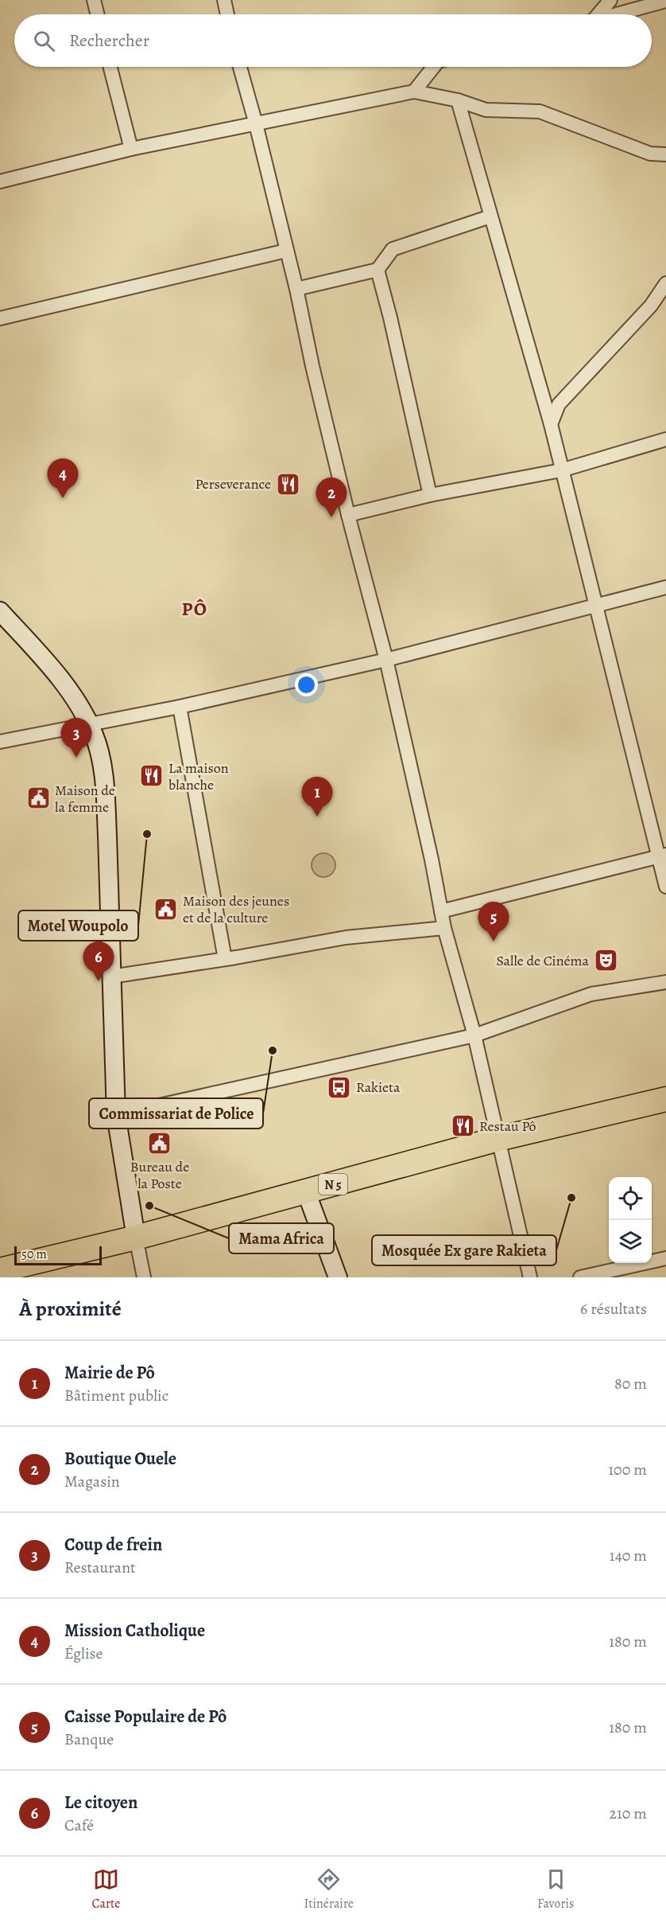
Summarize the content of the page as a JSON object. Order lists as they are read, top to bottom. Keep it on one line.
{"streets":{"highway":["N 5"]},"districts":["PÔ"],"places":{"restaurant":["Perseverance","La maison blanche","Restau Pô"],"public building":["Maison de la femme","Maison des jeunes et de la culture","Bureau de la Poste"],"other":["Motel Woupolo","Commissariat de Police","Mosquée Ex gare Rakieta","Mama Africa"],"theatre":["Salle de Cinéma"],"bus stop":["Rakieta"]},"scale_bar":"50 m","page":{"search":"Rechercher","pins":["4","2","3","1","5","6"],"scale":"50 m","heading":["À proximité","6 résultats"],"list":[{"mark":"1","name":"Mairie de Pô","note":"Bâtiment public","value":"80 m"},{"mark":"2","name":"Boutique Ouele","note":"Magasin","value":"100 m"},{"mark":"3","name":"Coup de frein","note":"Restaurant","value":"140 m"},{"mark":"4","name":"Mission Catholique","note":"Église","value":"180 m"},{"mark":"5","name":"Caisse Populaire de Pô","note":"Banque","value":"180 m"},{"mark":"6","name":"Le citoyen","note":"Café","value":"210 m"}],"nav":["Carte","Itinéraire","Favoris"]}}
